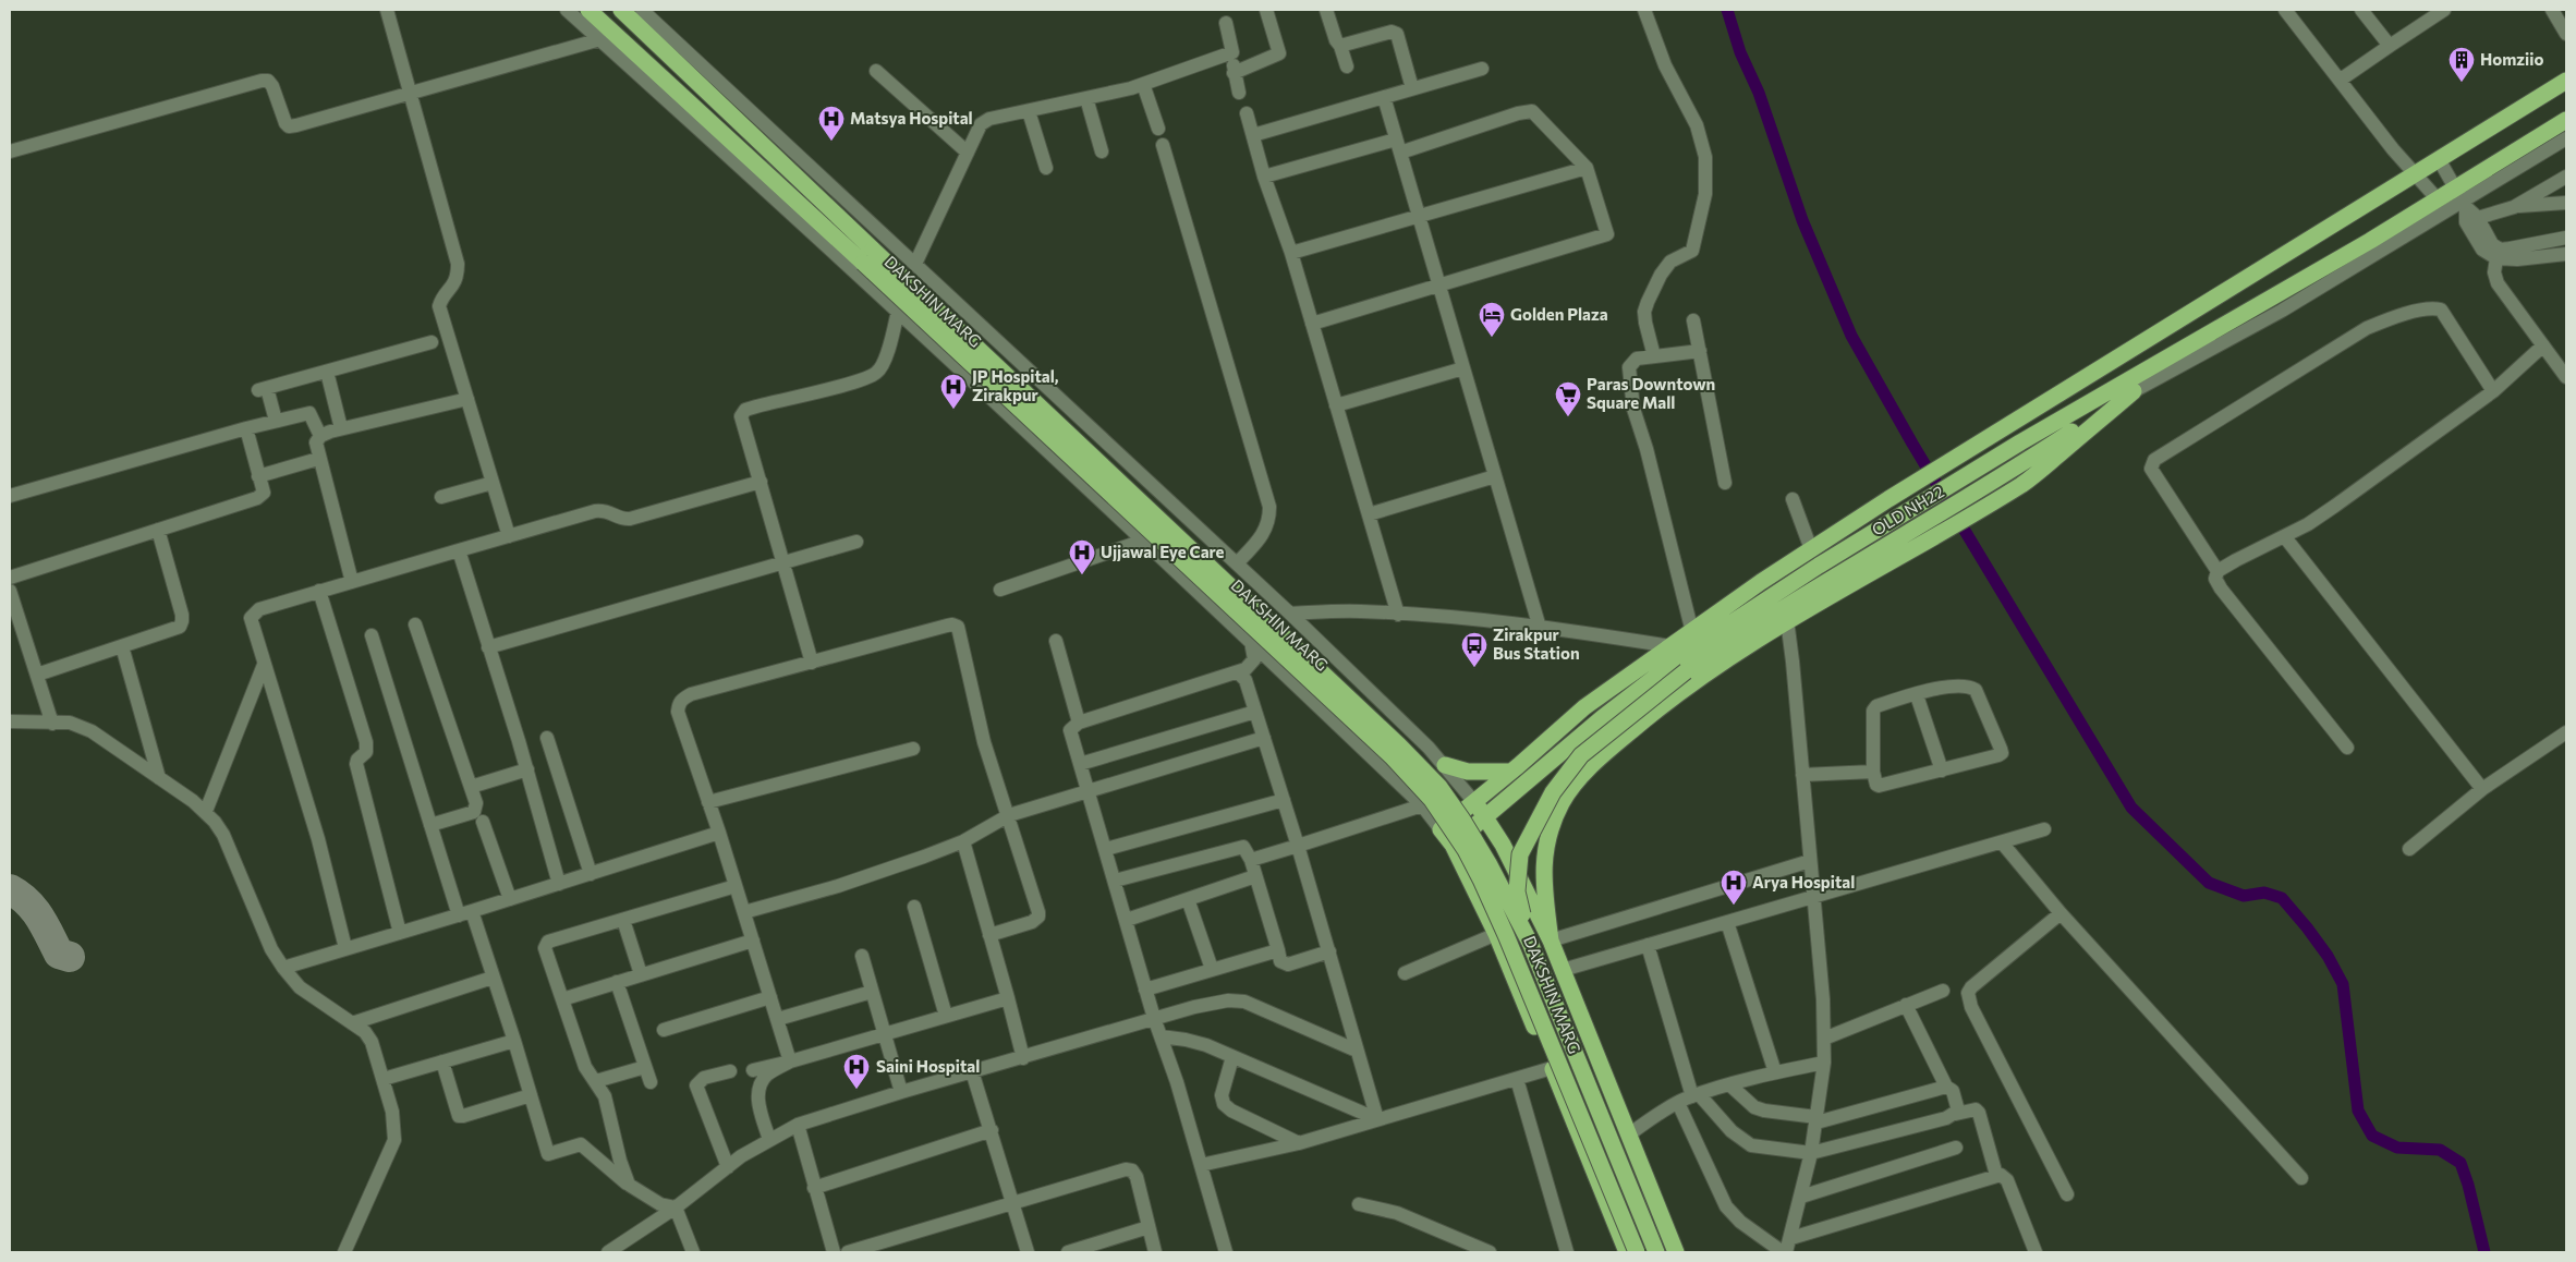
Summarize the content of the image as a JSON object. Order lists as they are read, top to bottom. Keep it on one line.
{"streets":{"highway":["DAKSHIN MARG","OLD NH22"]},"crossings":[["DAKSHIN MARG","OLD NH22"]],"places":{"building":["Homziio"],"hospital":["Matsya Hospital","JP Hospital, Zirakpur","Ujjawal Eye Care","Arya Hospital","Saini Hospital"],"hotel":["Golden Plaza"],"supermarket":["Paras Downtown Square Mall"],"bus stop":["Zirakpur Bus Station"]}}
